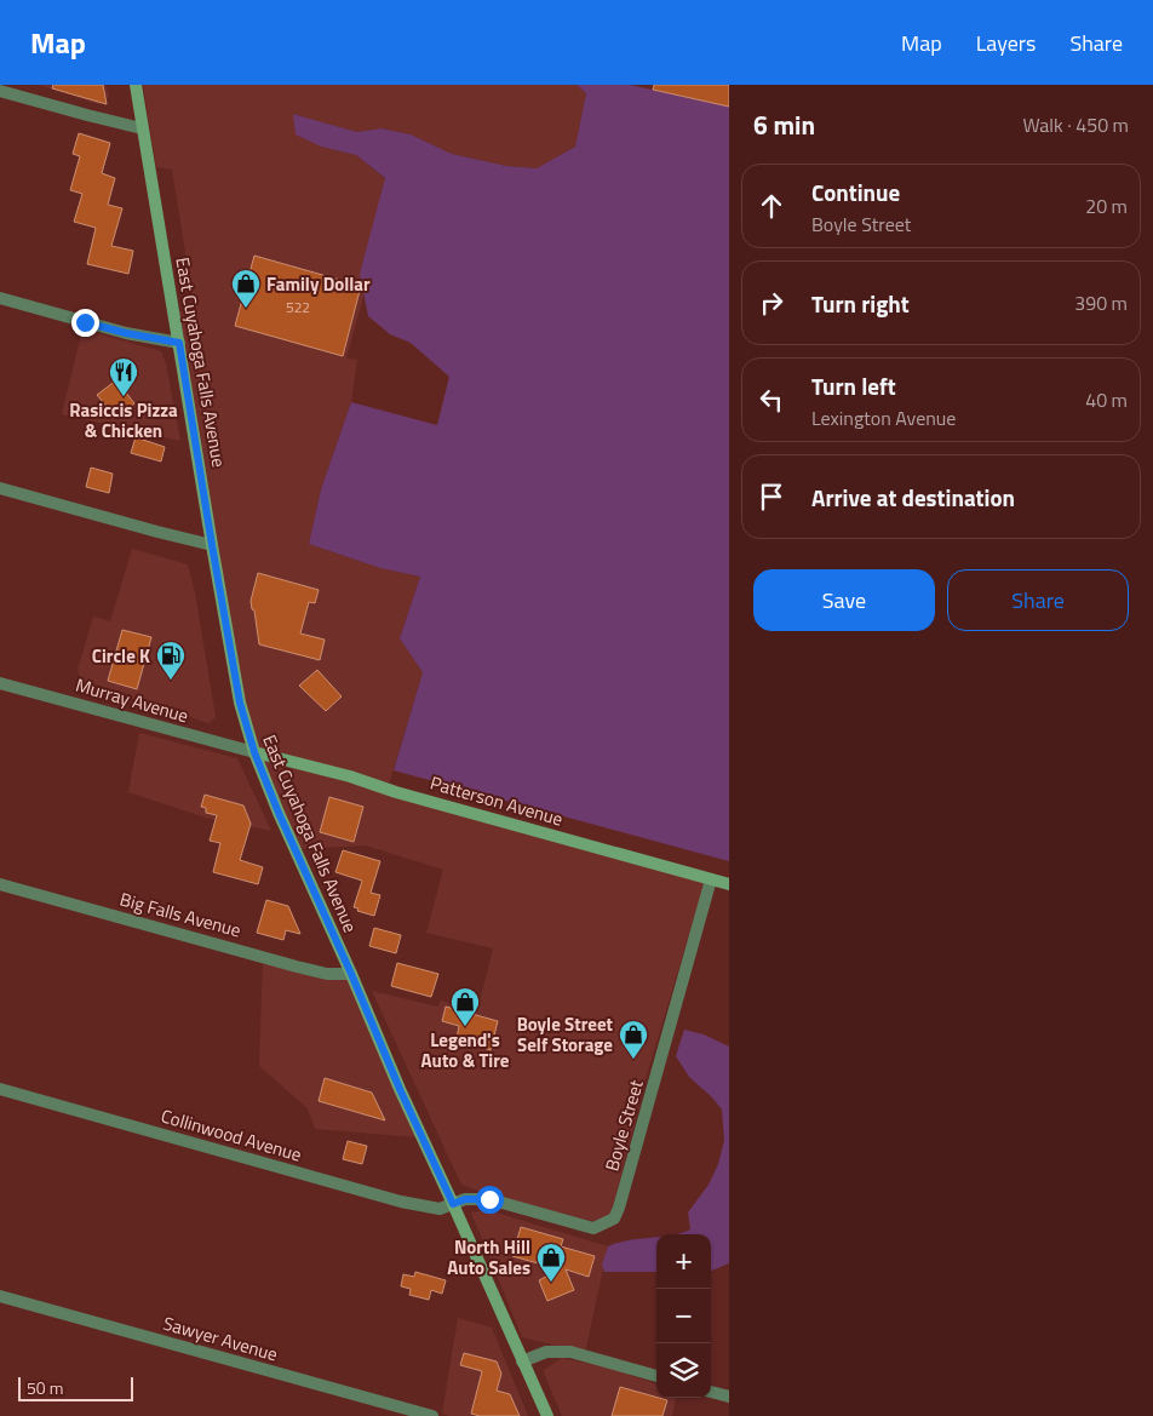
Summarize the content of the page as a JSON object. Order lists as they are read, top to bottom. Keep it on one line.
{"streets":{"street":["East Cuyahoga Falls Avenue","Murray Avenue","Patterson Avenue","Big Falls Avenue","Boyle Street","Collinwood Avenue","Sawyer Avenue"]},"crossings":[["East Cuyahoga Falls Avenue","Murray Avenue"],["East Cuyahoga Falls Avenue","Patterson Avenue"],["East Cuyahoga Falls Avenue","Big Falls Avenue"],["East Cuyahoga Falls Avenue","Boyle Street"],["East Cuyahoga Falls Avenue","Collinwood Avenue"],["Murray Avenue","Patterson Avenue"],["Patterson Avenue","Boyle Street"],["Boyle Street","Collinwood Avenue"]],"places":{"shop":["Family Dollar","Legend's Auto & Tire","Boyle Street Self Storage","North Hill Auto Sales"],"restaurant":["Rasiccis Pizza & Chicken"],"fuel station":["Circle K"]},"house_numbers":["522"],"scale_bar":"50 m","page":{"header":"Map","nav":["Map","Layers","Share"],"heading":["6 min","Walk · 450 m"],"list":[["Continue","Boyle Street","20 m"],["Turn right","390 m"],["Turn left","Lexington Avenue","40 m"],"Arrive at destination"],"buttons":["Save","Share"],"map_buttons":["+","−"],"scale":"50 m"}}
